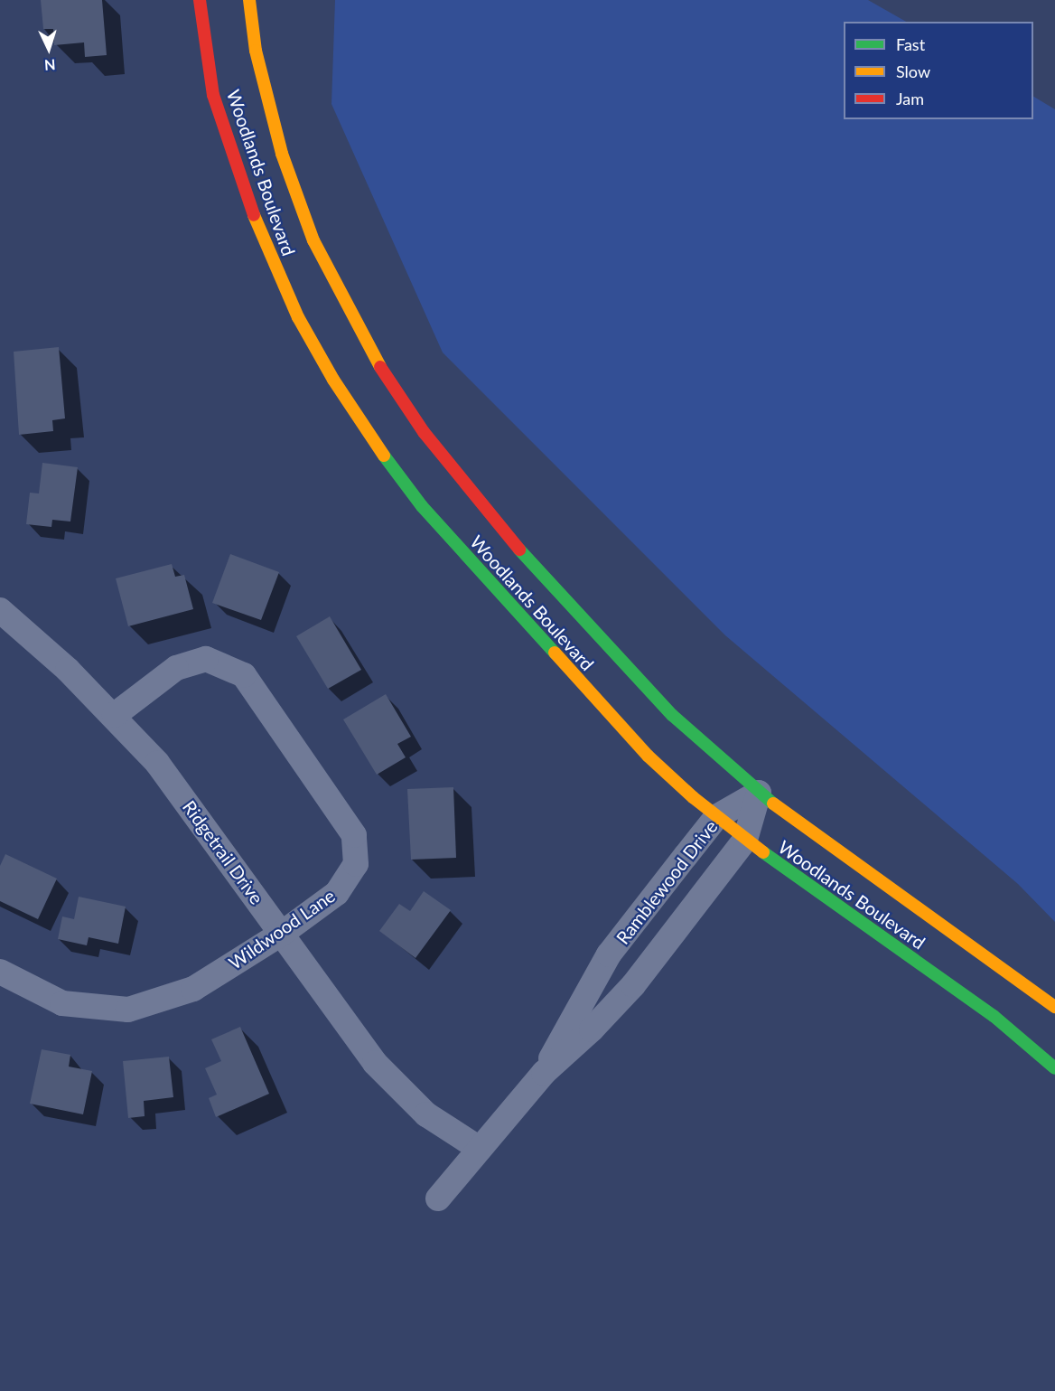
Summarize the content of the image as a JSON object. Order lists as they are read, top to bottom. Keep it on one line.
{"streets":{"street":["Woodlands Boulevard","Ridgetrail Drive","Ramblewood Drive","Wildwood Lane"]},"crossings":[["Woodlands Boulevard","Ramblewood Drive"],["Ridgetrail Drive","Ramblewood Drive"],["Ridgetrail Drive","Wildwood Lane"]],"legend":["Fast","Slow","Jam"],"north":"bottom"}
